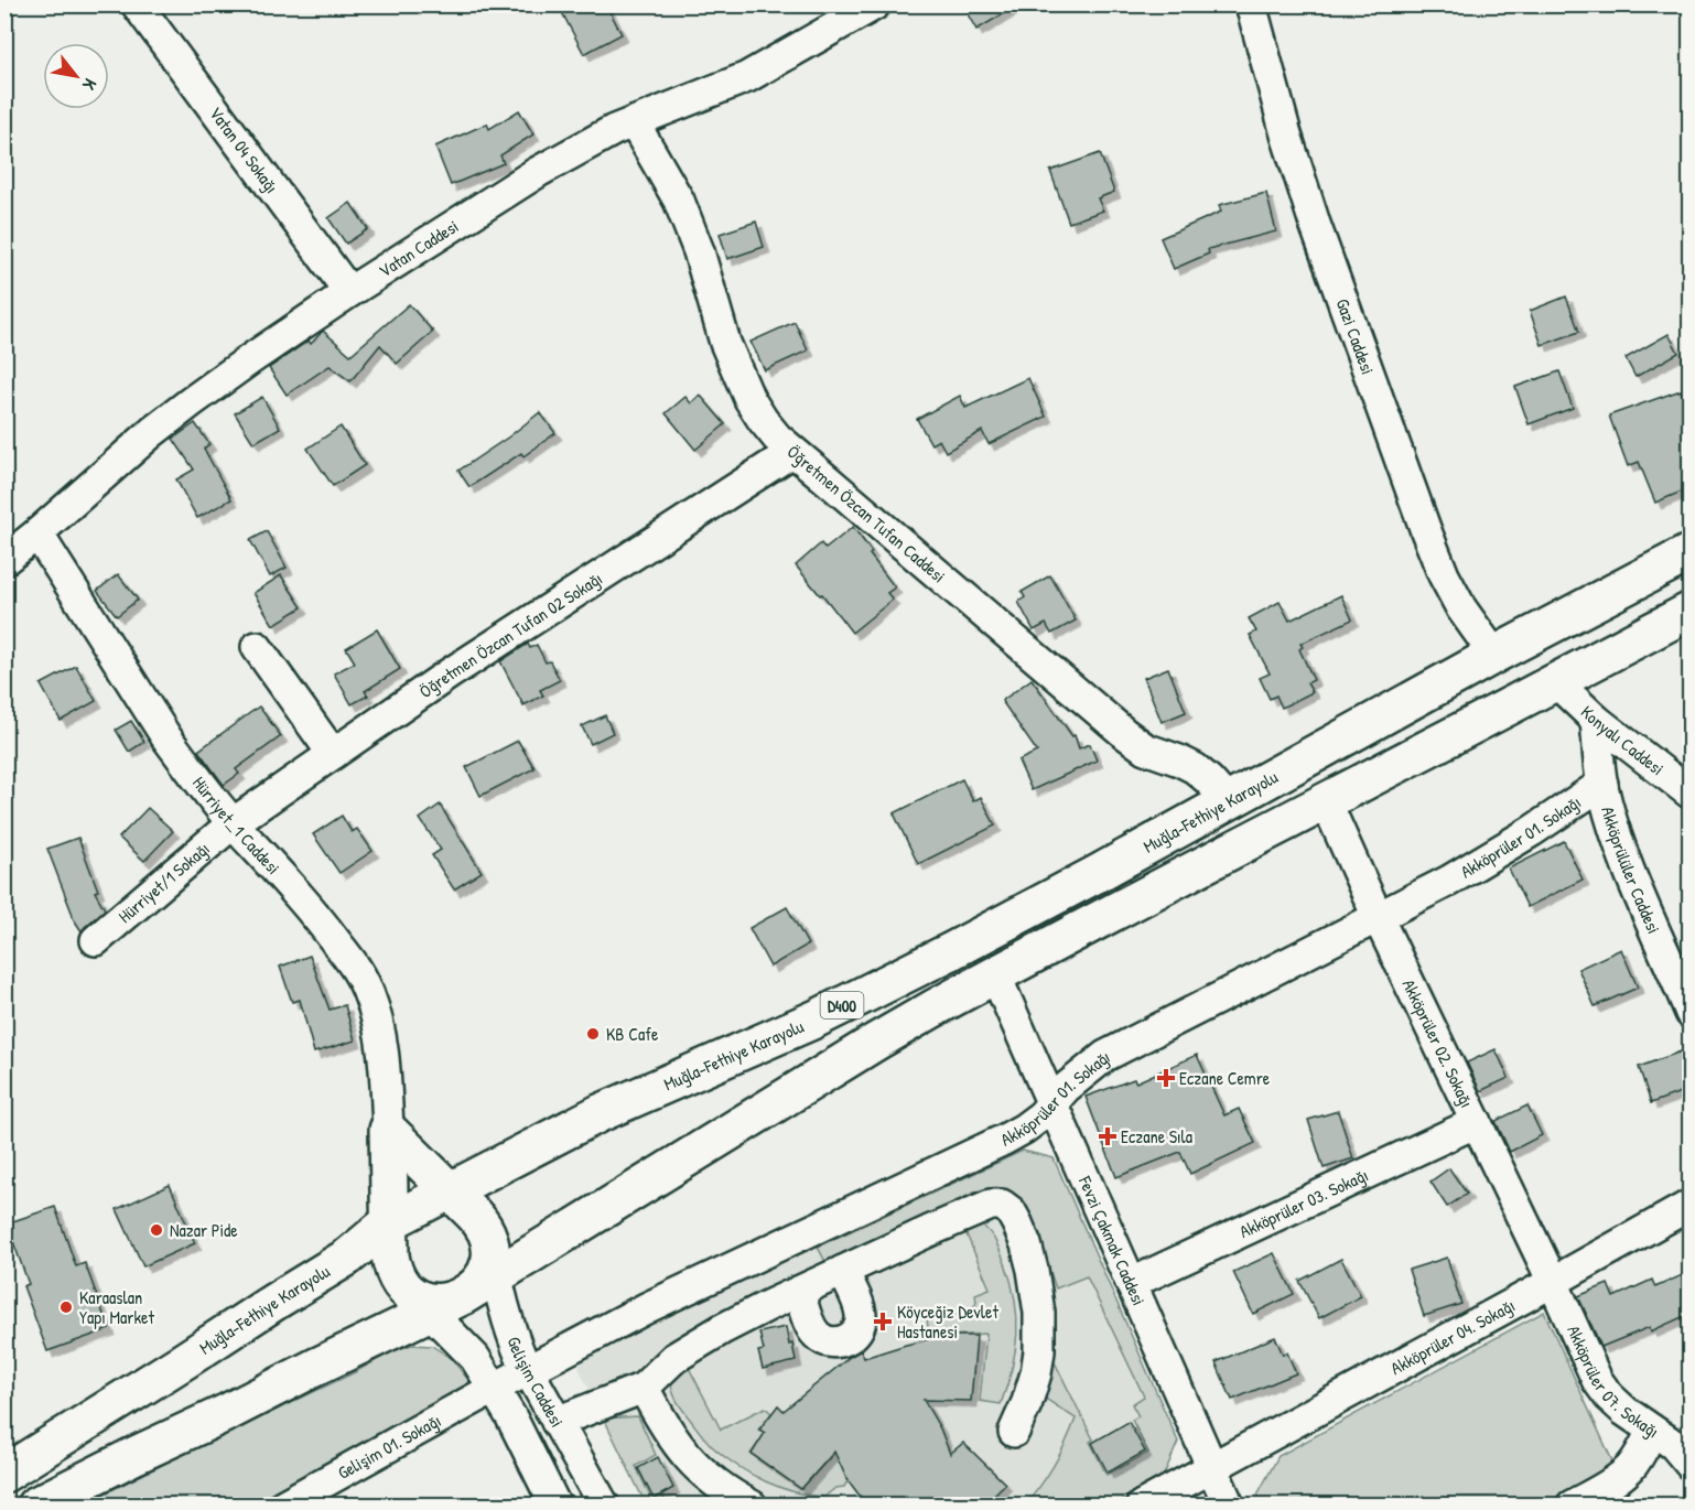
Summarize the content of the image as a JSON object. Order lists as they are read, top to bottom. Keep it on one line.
{"streets":{"highway":["Muğla-Fethiye Karayolu","D400"],"street":["Vatan 04 Sokağı","Vatan Caddesi","Gazi Caddesi","Öğretmen Özcan Tufan Caddesi","Öğretmen Özcan Tufan 02 Sokağı","Konyalı Caddesi","Hürriyet_1 Caddesi","Akköprüler 01. Sokağı","Akköprülüler Caddesi","Hürriyet/1 Sokağı","Akköprüler 02. Sokağı","Akköprüler 03. Sokağı","Fevzi Çakmak Caddesi","Akköprüler 04. Sokağı","Akköprüler 07. Sokağı","Gelişim Caddesi","Gelişim 01. Sokağı"]},"crossings":[["Vatan 04 Sokağı","Vatan Caddesi"],["Vatan Caddesi","Öğretmen Özcan Tufan Caddesi"],["Vatan Caddesi","Hürriyet_1 Caddesi"],["Gazi Caddesi","Muğla-Fethiye Karayolu"],["Öğretmen Özcan Tufan Caddesi","Öğretmen Özcan Tufan 02 Sokağı"],["Öğretmen Özcan Tufan Caddesi","Muğla-Fethiye Karayolu"],["Öğretmen Özcan Tufan 02 Sokağı","Hürriyet_1 Caddesi"],["Öğretmen Özcan Tufan 02 Sokağı","Hürriyet/1 Sokağı"],["Konyalı Caddesi","Akköprülüler Caddesi"],["Konyalı Caddesi","D400"],["Muğla-Fethiye Karayolu","D400"],["Muğla-Fethiye Karayolu","Gelişim Caddesi"],["Hürriyet_1 Caddesi","Hürriyet/1 Sokağı"],["Akköprüler 01. Sokağı","Akköprülüler Caddesi"],["Akköprüler 01. Sokağı","Akköprüler 02. Sokağı"],["Akköprüler 01. Sokağı","Fevzi Çakmak Caddesi"],["Akköprüler 01. Sokağı","Gelişim Caddesi"],["Akköprüler 01. Sokağı","Gelişim 01. Sokağı"],["D400","Akköprüler 02. Sokağı"],["D400","Fevzi Çakmak Caddesi"],["D400","Gelişim Caddesi"],["Akköprüler 02. Sokağı","Akköprüler 03. Sokağı"],["Akköprüler 02. Sokağı","Akköprüler 04. Sokağı"],["Akköprüler 02. Sokağı","Akköprüler 07. Sokağı"],["Akköprüler 03. Sokağı","Fevzi Çakmak Caddesi"],["Fevzi Çakmak Caddesi","Akköprüler 04. Sokağı"],["Akköprüler 04. Sokağı","Akköprüler 07. Sokağı"]],"places":{"other":["KB Cafe","Nazar Pide","Karaaslan Yapı Market"],"health":["Eczane Cemre","Eczane Sıla","Köyceğiz Devlet Hastanesi"]},"north":"bottom right"}
